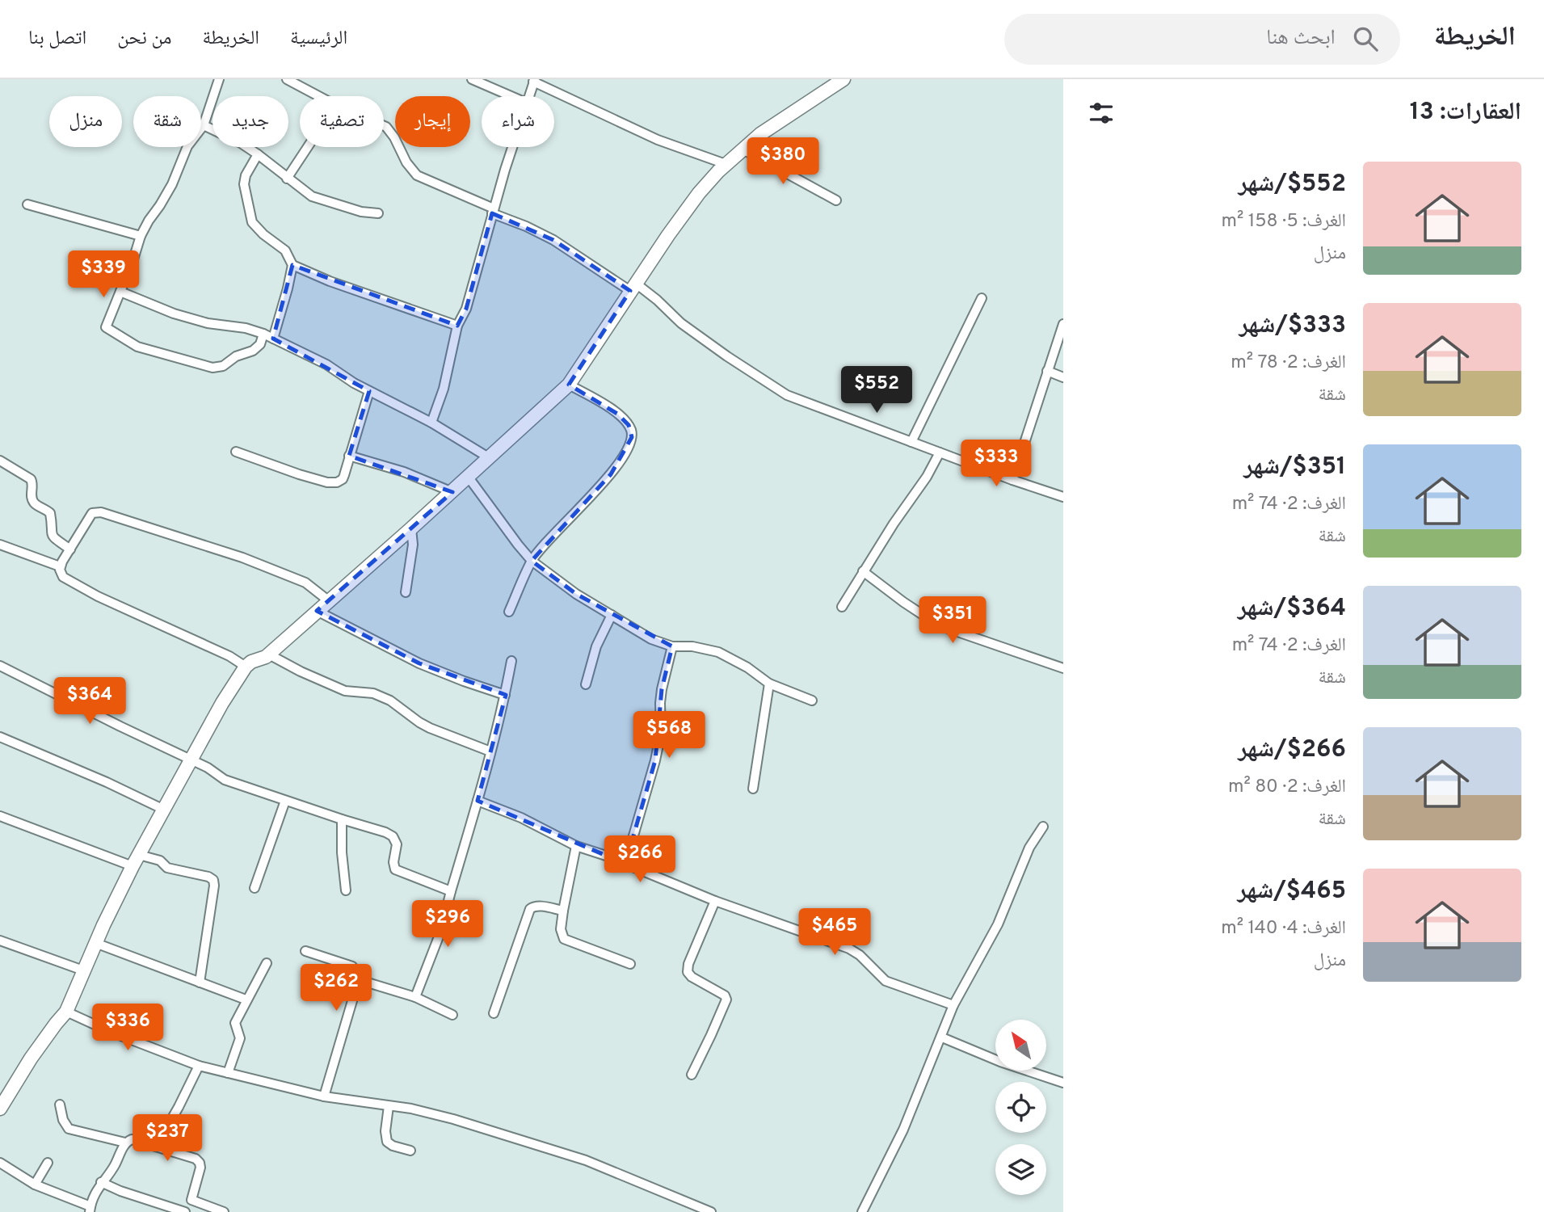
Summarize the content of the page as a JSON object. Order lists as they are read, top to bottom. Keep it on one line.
{"north":"top left","page":{"header":"الخريطة","search":"ابحث هنا","nav":["الرئيسية","الخريطة","من نحن","اتصل بنا"],"heading":"العقارات: 13","chip":["شراء","إيجار","تصفية","جديد","شقة","منزل"],"price":["$380","$339","$552","$333","$351","$364","$568","$266","$296","$465","$262","$336","$237"],"list":[{"name":"$552/شهر","note":"الغرف: 5 · 158 m² · منزل"},{"name":"$333/شهر","note":"الغرف: 2 · 78 m² · شقة"},{"name":"$351/شهر","note":"الغرف: 2 · 74 m² · شقة"},{"name":"$364/شهر","note":"الغرف: 2 · 74 m² · شقة"},{"name":"$266/شهر","note":"الغرف: 2 · 80 m² · شقة"},{"name":"$465/شهر","note":"الغرف: 4 · 140 m² · منزل"}]}}
